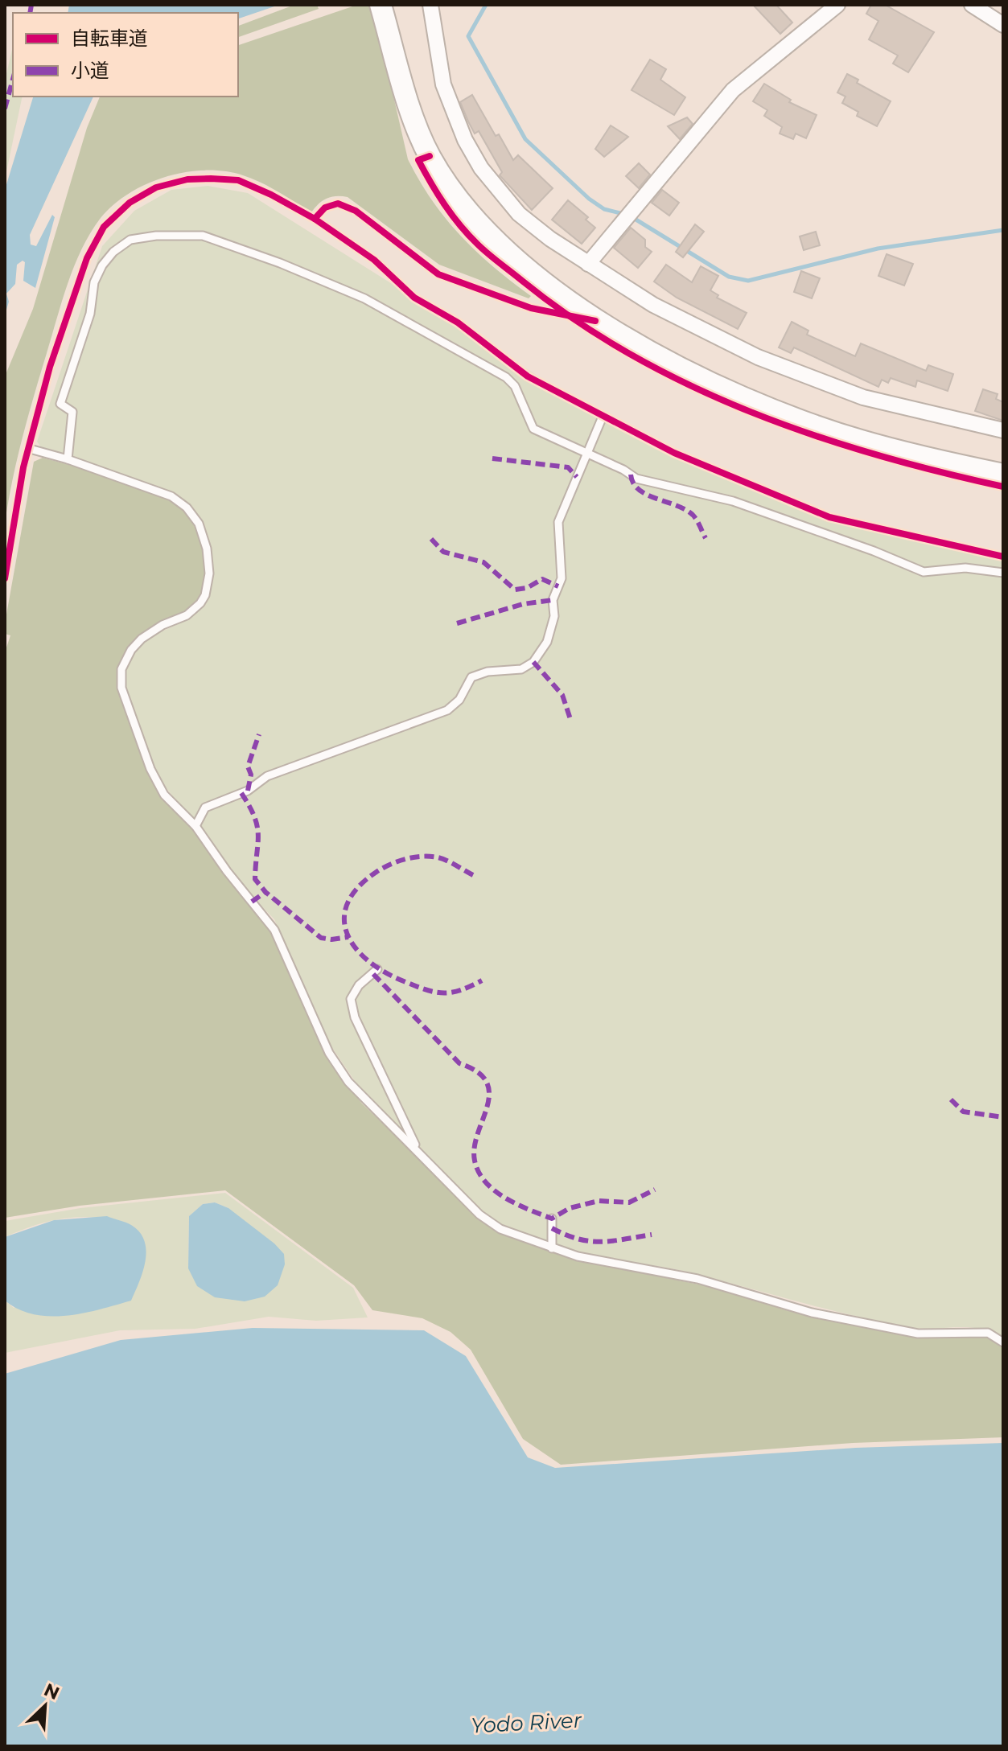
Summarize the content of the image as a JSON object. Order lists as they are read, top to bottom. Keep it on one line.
{"water":["Yodo River"],"legend":["自転車道","小道"],"north":"top right"}
